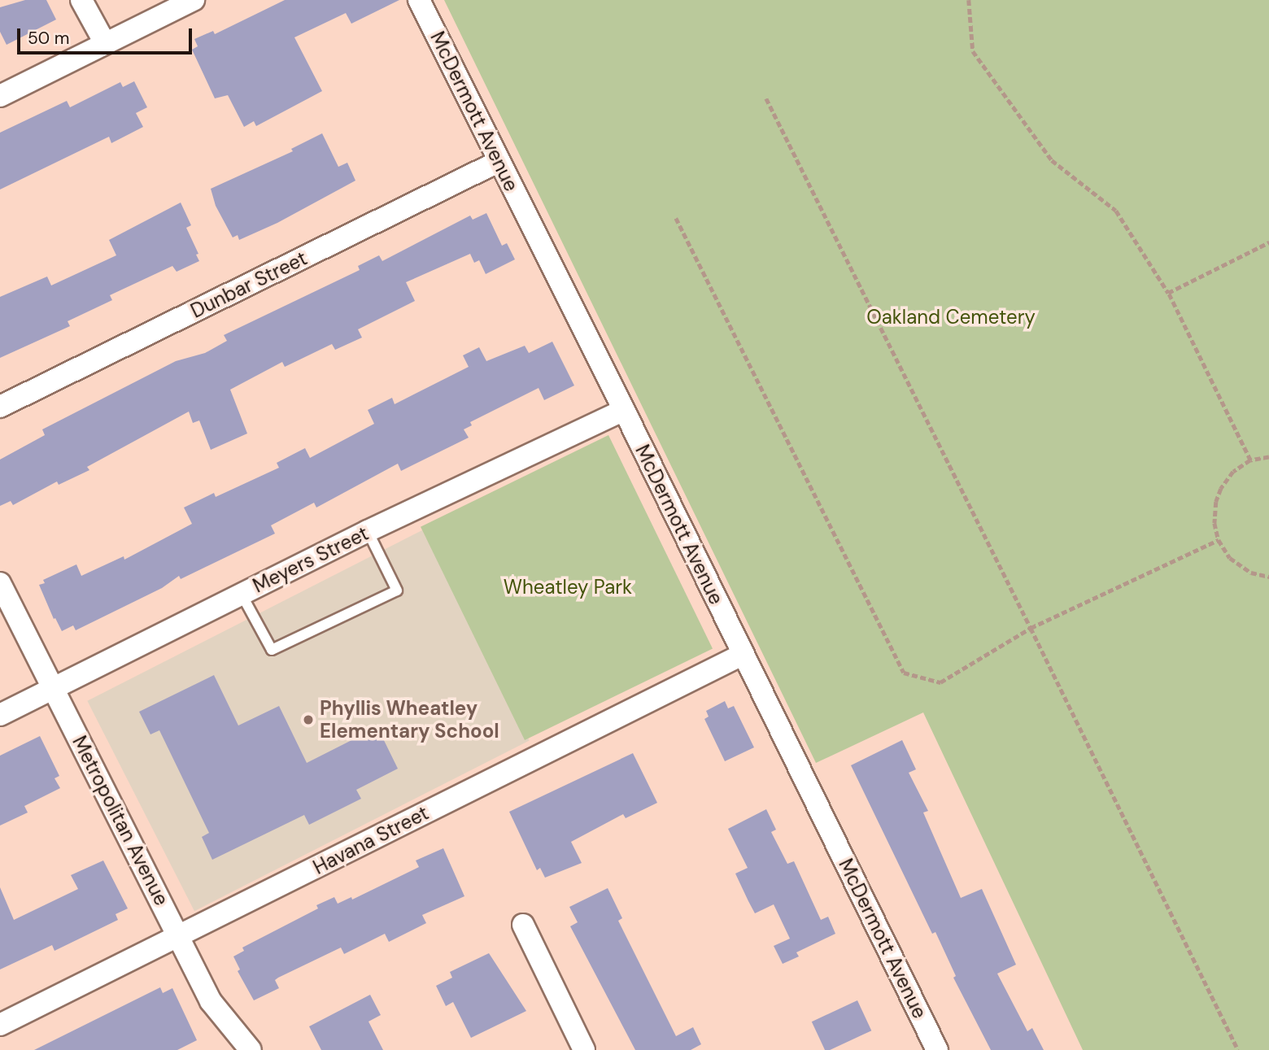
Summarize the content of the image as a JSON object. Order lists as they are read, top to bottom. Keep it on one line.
{"streets":{"street":["McDermott Avenue","Dunbar Street","Meyers Street","Metropolitan Avenue","Havana Street"]},"crossings":[["McDermott Avenue","Dunbar Street"],["McDermott Avenue","Meyers Street"],["McDermott Avenue","Havana Street"],["Meyers Street","Metropolitan Avenue"],["Metropolitan Avenue","Havana Street"]],"parks":["Oakland Cemetery","Wheatley Park"],"places":["Phyllis Wheatley Elementary School"],"scale_bar":"50 m"}
